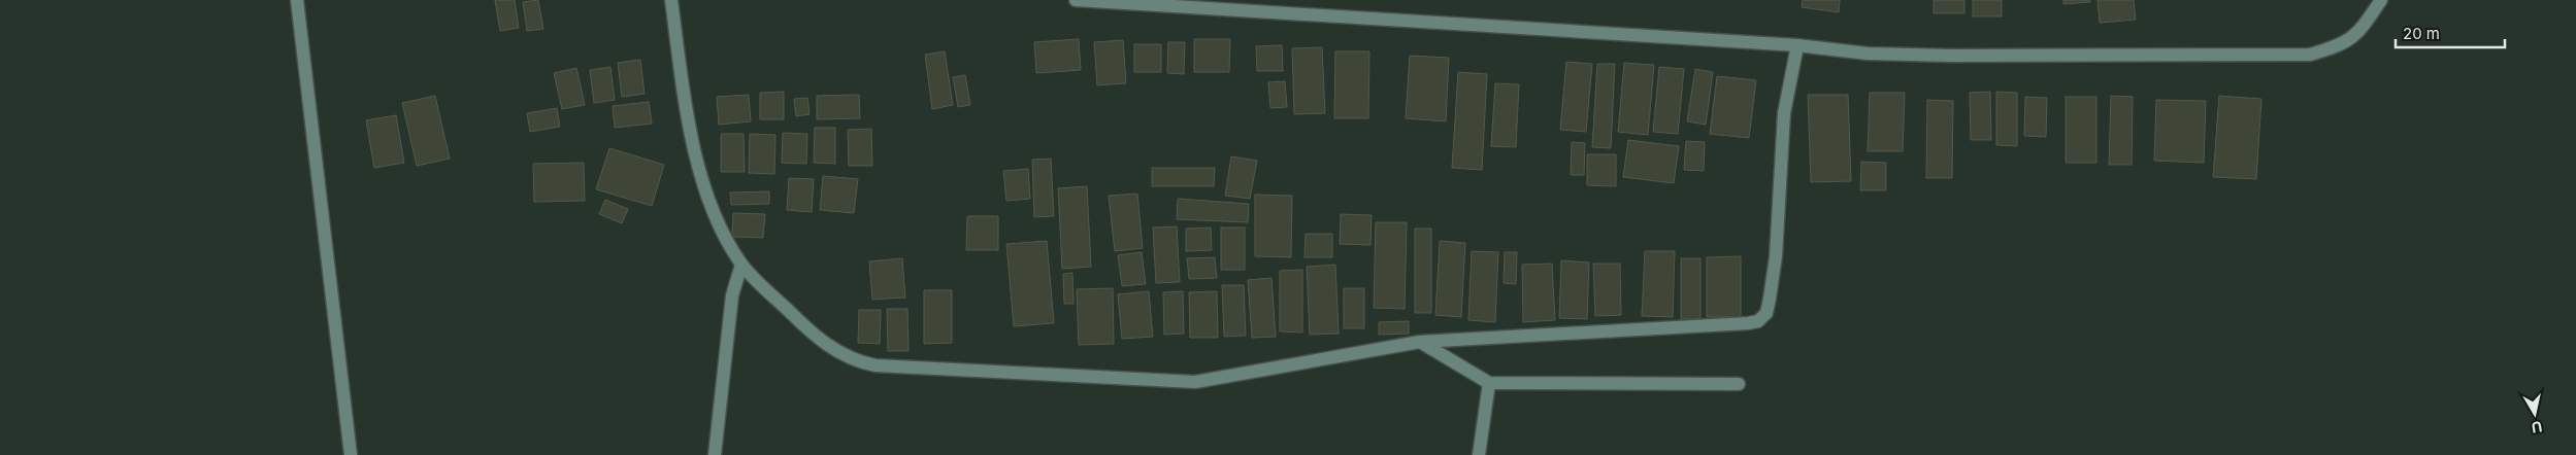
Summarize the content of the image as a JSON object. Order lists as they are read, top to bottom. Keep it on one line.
{"scale_bar":"20 m","north":"bottom"}
